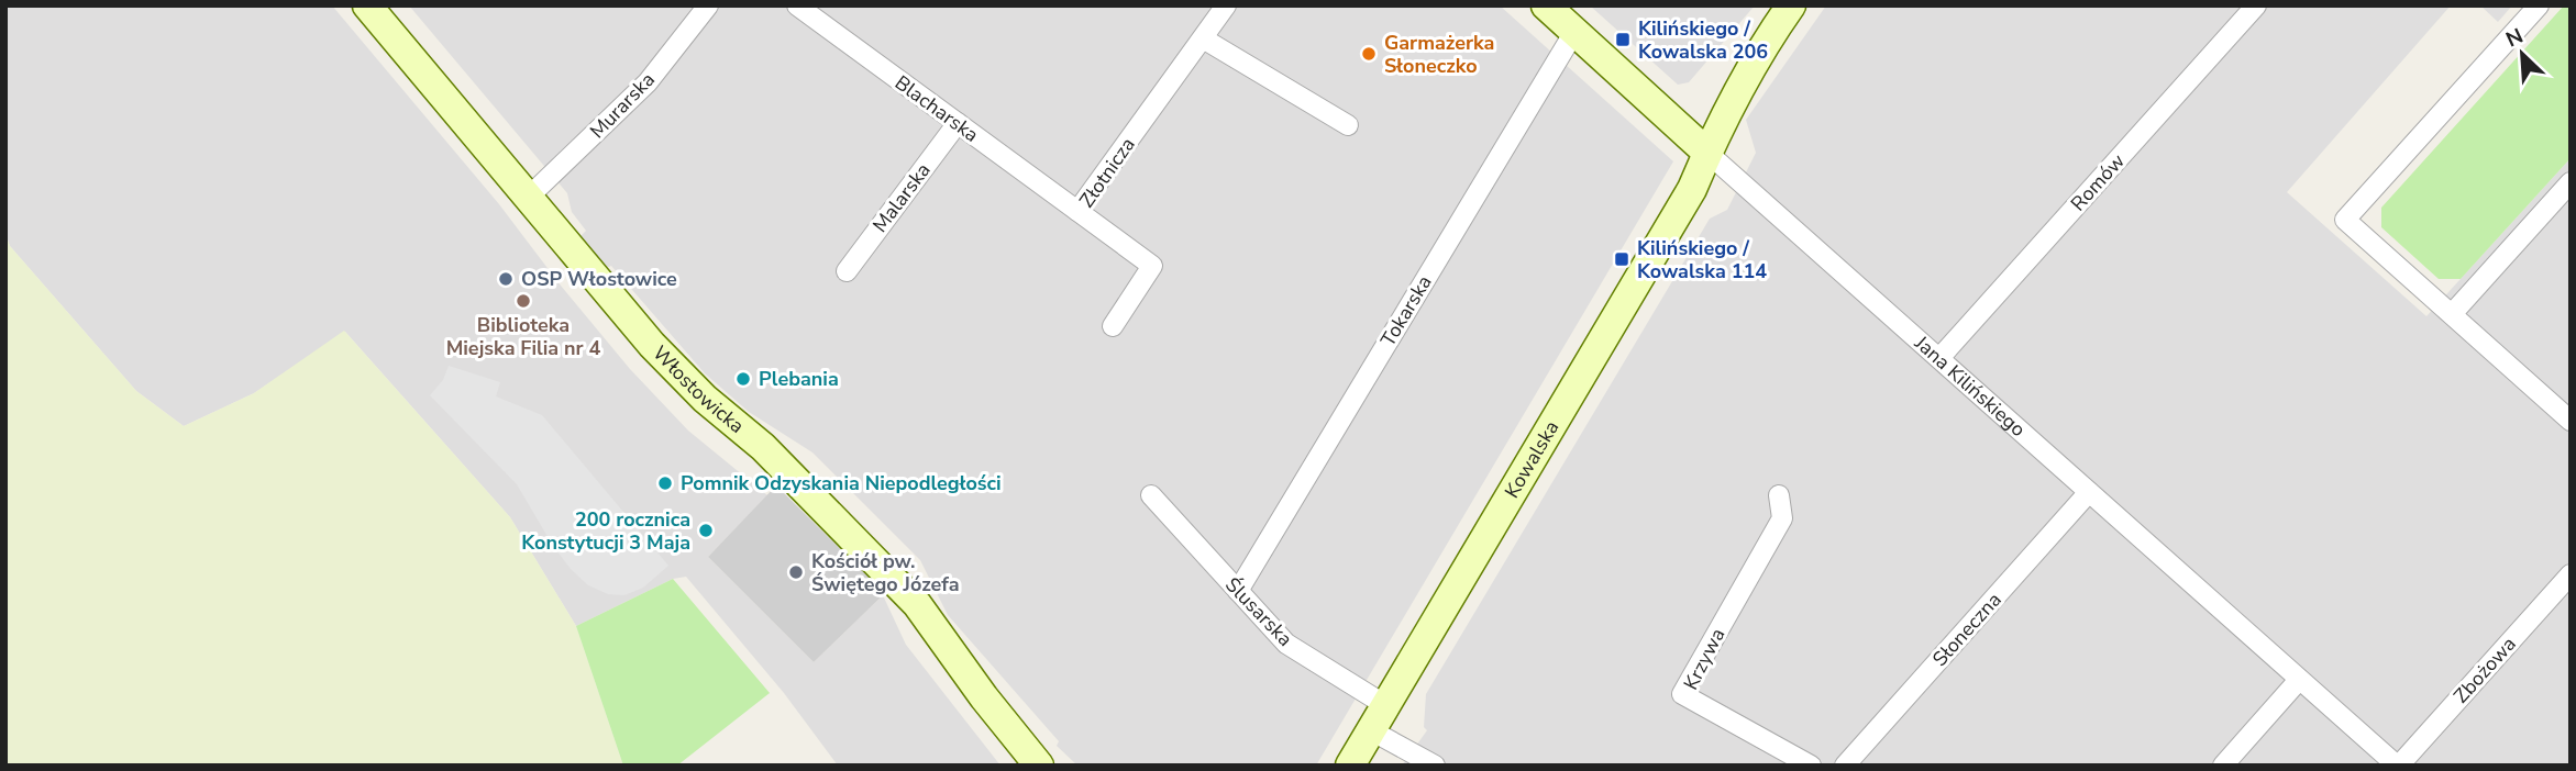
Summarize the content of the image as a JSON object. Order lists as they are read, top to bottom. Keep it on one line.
{"streets":{"street":["Murarska","Blacharska","Złotnicza","Romów","Malarska","Tokarska","Jana Kilińskiego","Włostowicka","Kowalska","Ślusarska","Słoneczna","Krzywa","Zbożowa"]},"crossings":[["Murarska","Włostowicka"],["Blacharska","Złotnicza"],["Blacharska","Malarska"],["Romów","Jana Kilińskiego"],["Tokarska","Jana Kilińskiego"],["Tokarska","Ślusarska"],["Jana Kilińskiego","Kowalska"],["Jana Kilińskiego","Słoneczna"],["Jana Kilińskiego","Zbożowa"],["Kowalska","Ślusarska"]],"places":{"transit":["Kilińskiego / Kowalska 206","Kilińskiego / Kowalska 114"],"other":["Garmażerka Słoneczko","OSP Włostowice","Biblioteka Miejska Filia nr 4","Plebania","Pomnik Odzyskania Niepodległości","200 rocznica Konstytucji 3 Maja","Kościół pw. Świętego Józefa"]},"north":"top left"}
